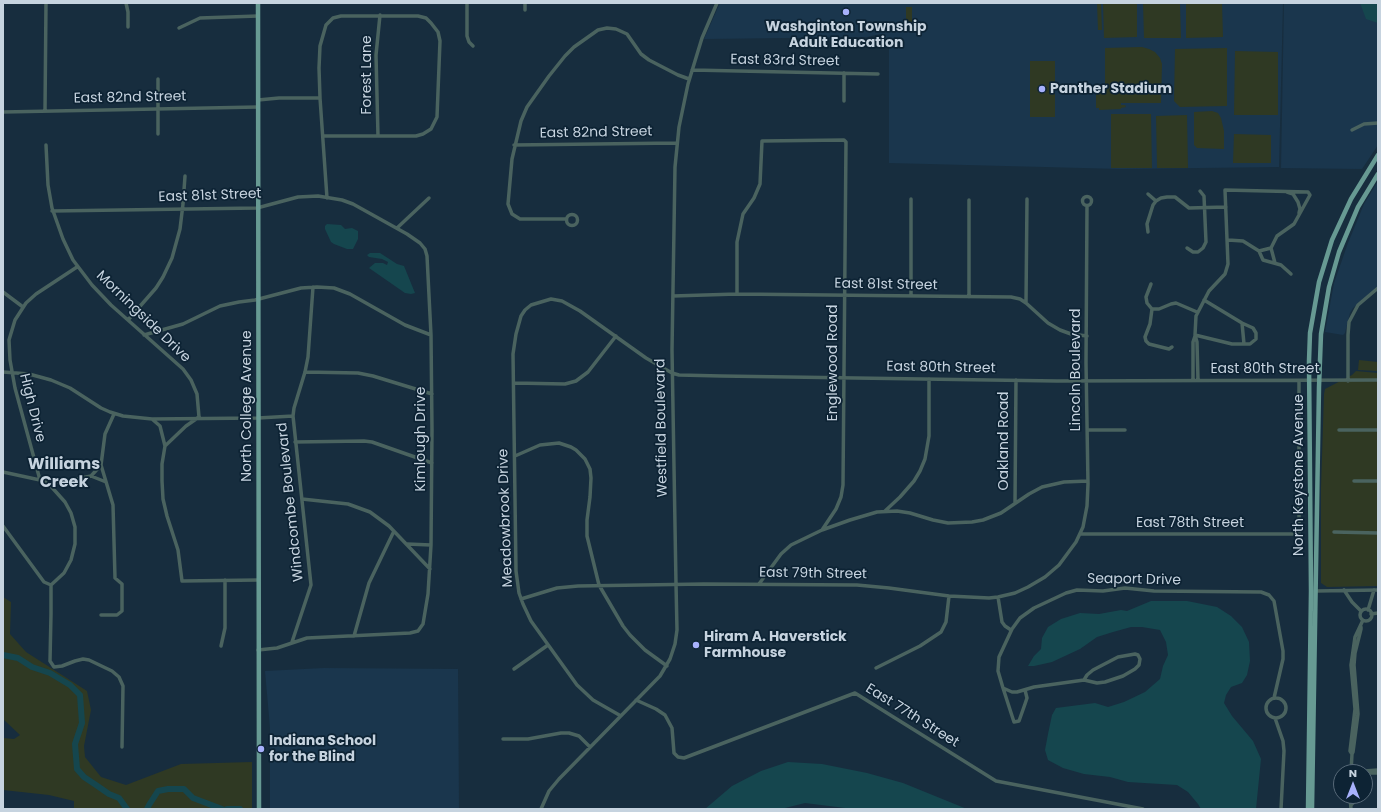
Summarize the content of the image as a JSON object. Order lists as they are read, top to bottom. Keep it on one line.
{"streets":{"main road":["North College Avenue","North Keystone Avenue"],"street":["East 83rd Street","Forest Lane","East 82nd Street","East 81st Street","Morningside Drive","Englewood Road","East 80th Street","Lincoln Boulevard","High Drive","Westfield Boulevard","Kimlough Drive","Oakland Road","Windcombe Boulevard","Meadowbrook Drive","East 78th Street","East 79th Street","Seaport Drive","East 77th Street"]},"crossings":[["East 83rd Street","Westfield Boulevard"],["East 82nd Street","North College Avenue"],["East 82nd Street","Westfield Boulevard"],["East 81st Street","Morningside Drive"],["East 81st Street","Englewood Road"],["East 81st Street","Lincoln Boulevard"],["East 81st Street","North College Avenue"],["East 81st Street","Westfield Boulevard"],["East 81st Street","Kimlough Drive"],["Morningside Drive","High Drive"],["Englewood Road","East 80th Street"],["East 80th Street","Lincoln Boulevard"],["East 80th Street","Westfield Boulevard"],["East 80th Street","Oakland Road"],["East 80th Street","North Keystone Avenue"],["East 80th Street","Meadowbrook Drive"],["Lincoln Boulevard","East 78th Street"],["Lincoln Boulevard","East 79th Street"],["Westfield Boulevard","Meadowbrook Drive"],["Westfield Boulevard","East 79th Street"],["Westfield Boulevard","East 77th Street"],["North Keystone Avenue","East 78th Street"],["Meadowbrook Drive","East 79th Street"],["East 78th Street","East 79th Street"]],"districts":["Williams Creek"],"places":["Washginton Township Adult Education","Panther Stadium","Hiram A. Haverstick Farmhouse","Indiana School for the Blind"],"north":"top"}
